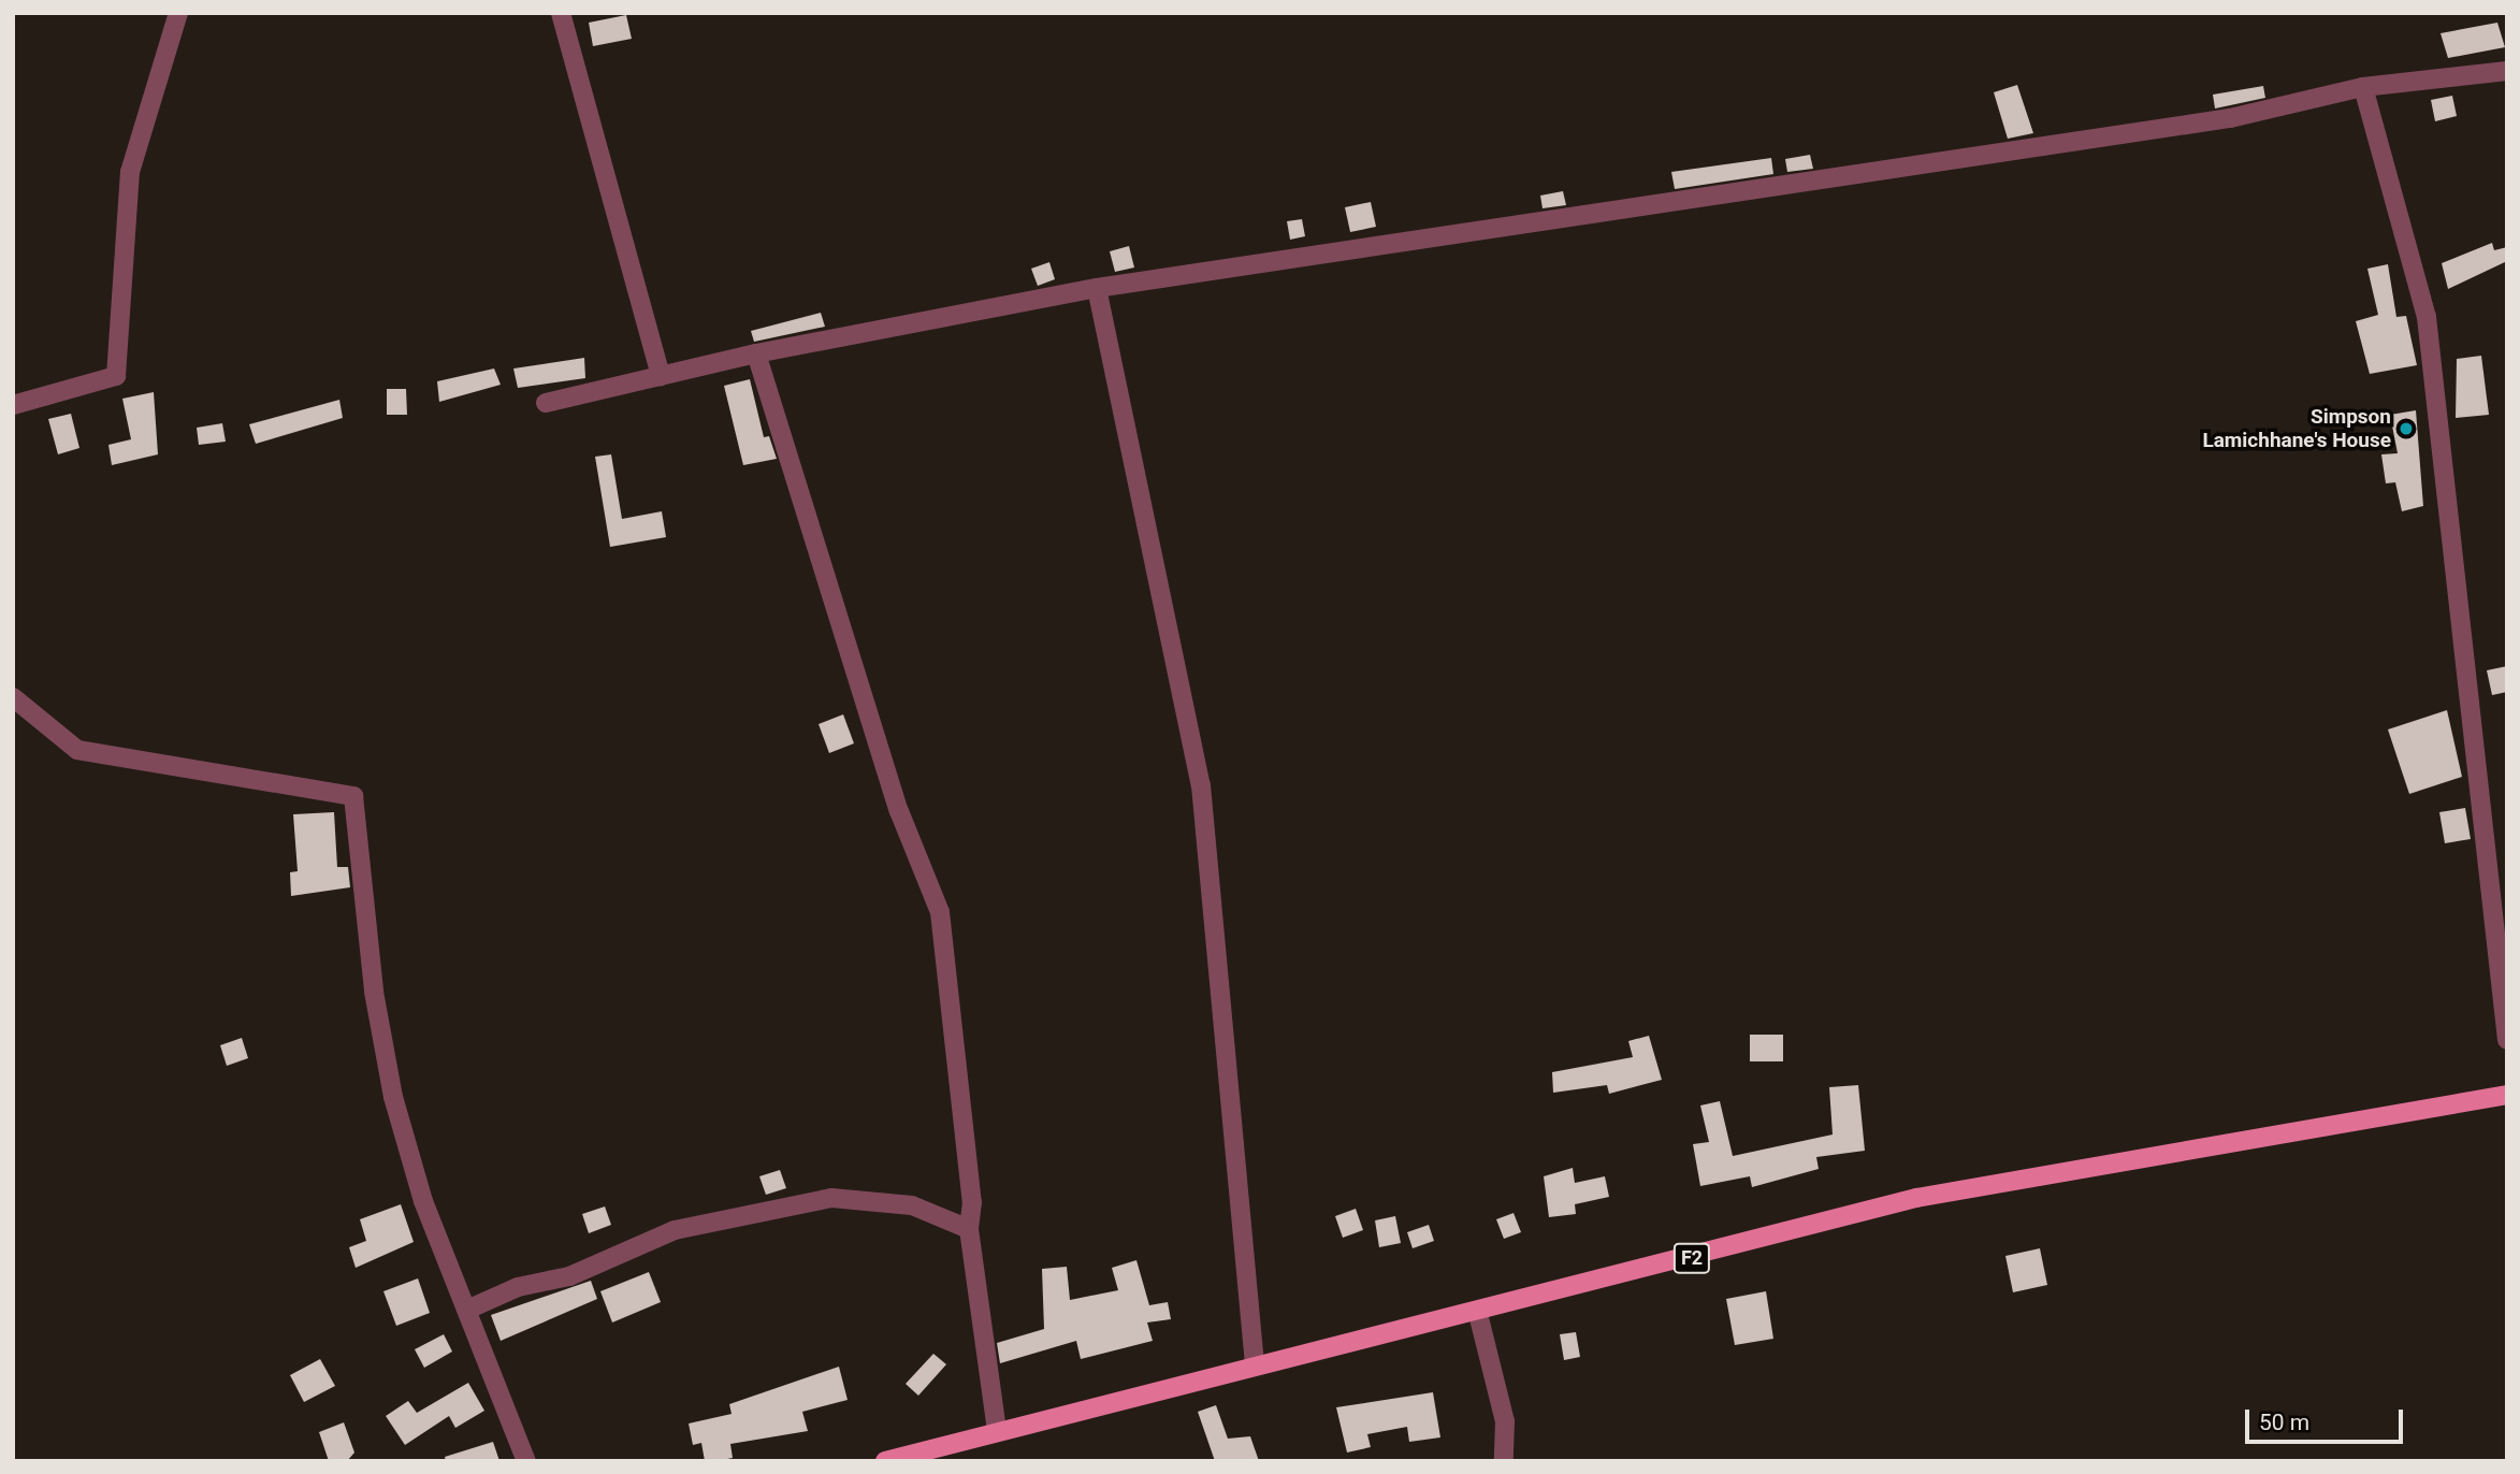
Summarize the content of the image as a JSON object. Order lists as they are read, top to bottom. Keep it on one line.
{"streets":{"main road":["F2"]},"places":["Simpson Lamichhane's House"],"scale_bar":"50 m"}
